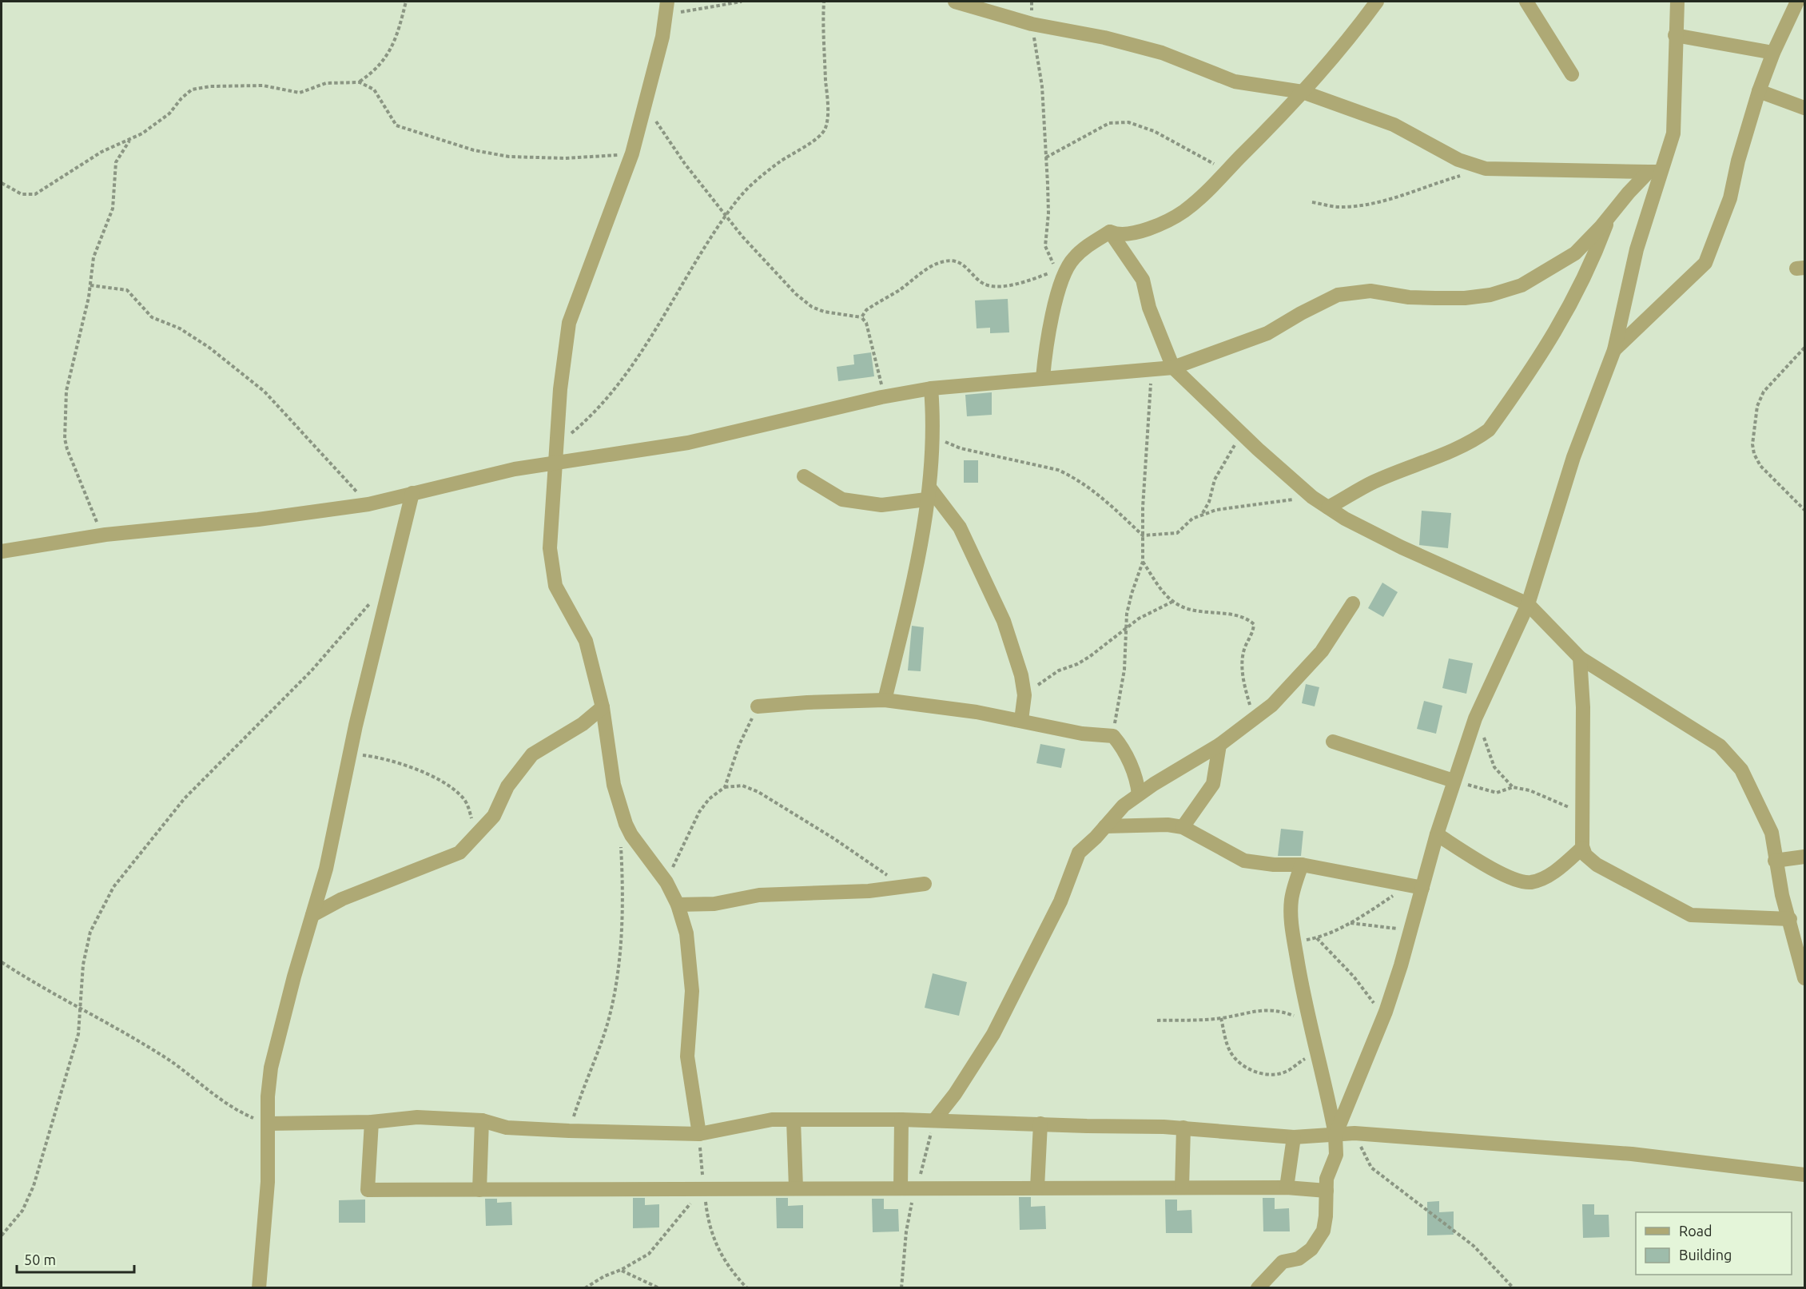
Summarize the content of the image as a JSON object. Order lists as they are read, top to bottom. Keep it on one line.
{"legend":["Road","Building"],"scale_bar":"50 m"}
